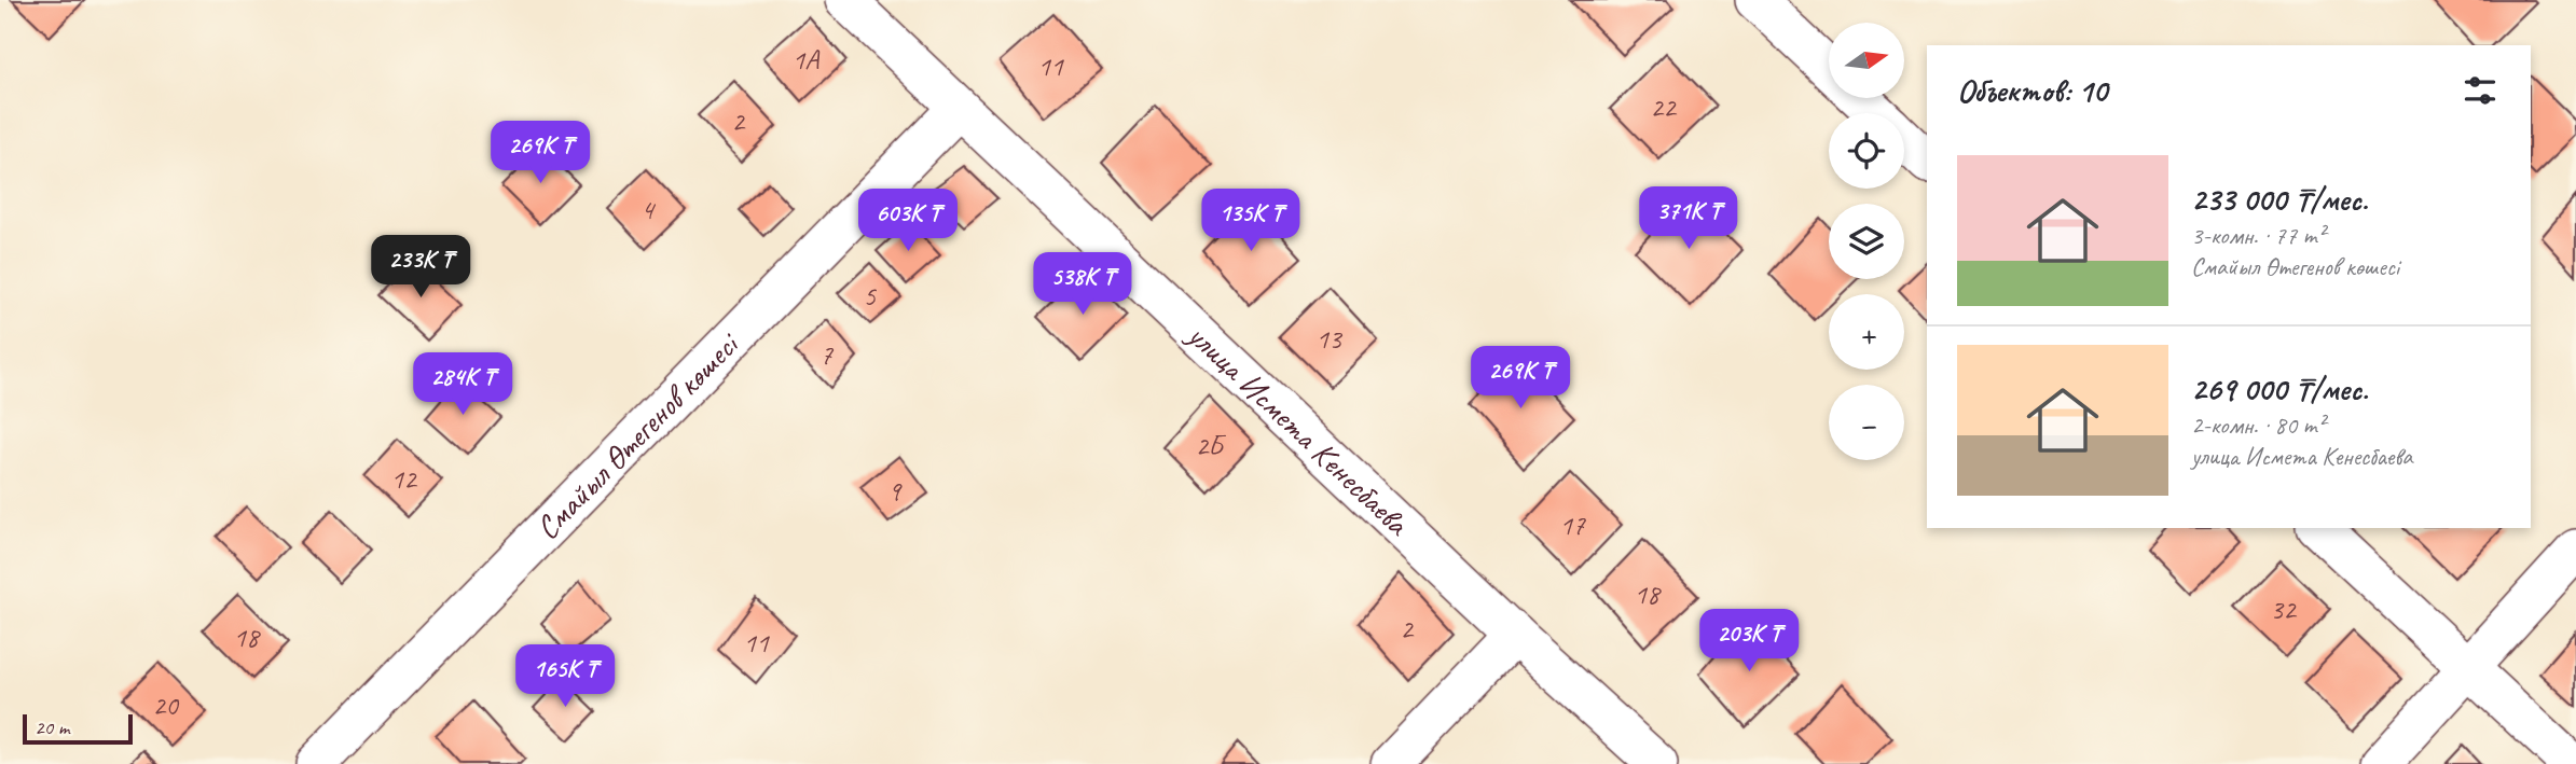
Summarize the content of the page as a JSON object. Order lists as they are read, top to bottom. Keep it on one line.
{"streets":{"street":["улица Исмета Кенесбаева","Смайыл Өтегенов көшесі"]},"crossings":[["улица Исмета Кенесбаева","Смайыл Өтегенов көшесі"]],"house_numbers":["1А","11","22","2","4","5","13","7","2Б","12","9","17","18","32","2","18","11","20"],"scale_bar":"20 m","north":"right","page":{"map_buttons":["+","−"],"heading":"Объектов: 10","price":["269K ₸","371K ₸","603K ₸","135K ₸","233K ₸","538K ₸","269K ₸","284K ₸","203K ₸","165K ₸"],"list":[{"name":"233 000 ₸/мес.","note":"3-комн. · 77 m² · Смайыл Өтегенов көшесі"},{"name":"269 000 ₸/мес.","note":"2-комн. · 80 m² · улица Исмета Кенесбаева"}],"scale":"20 m"}}
